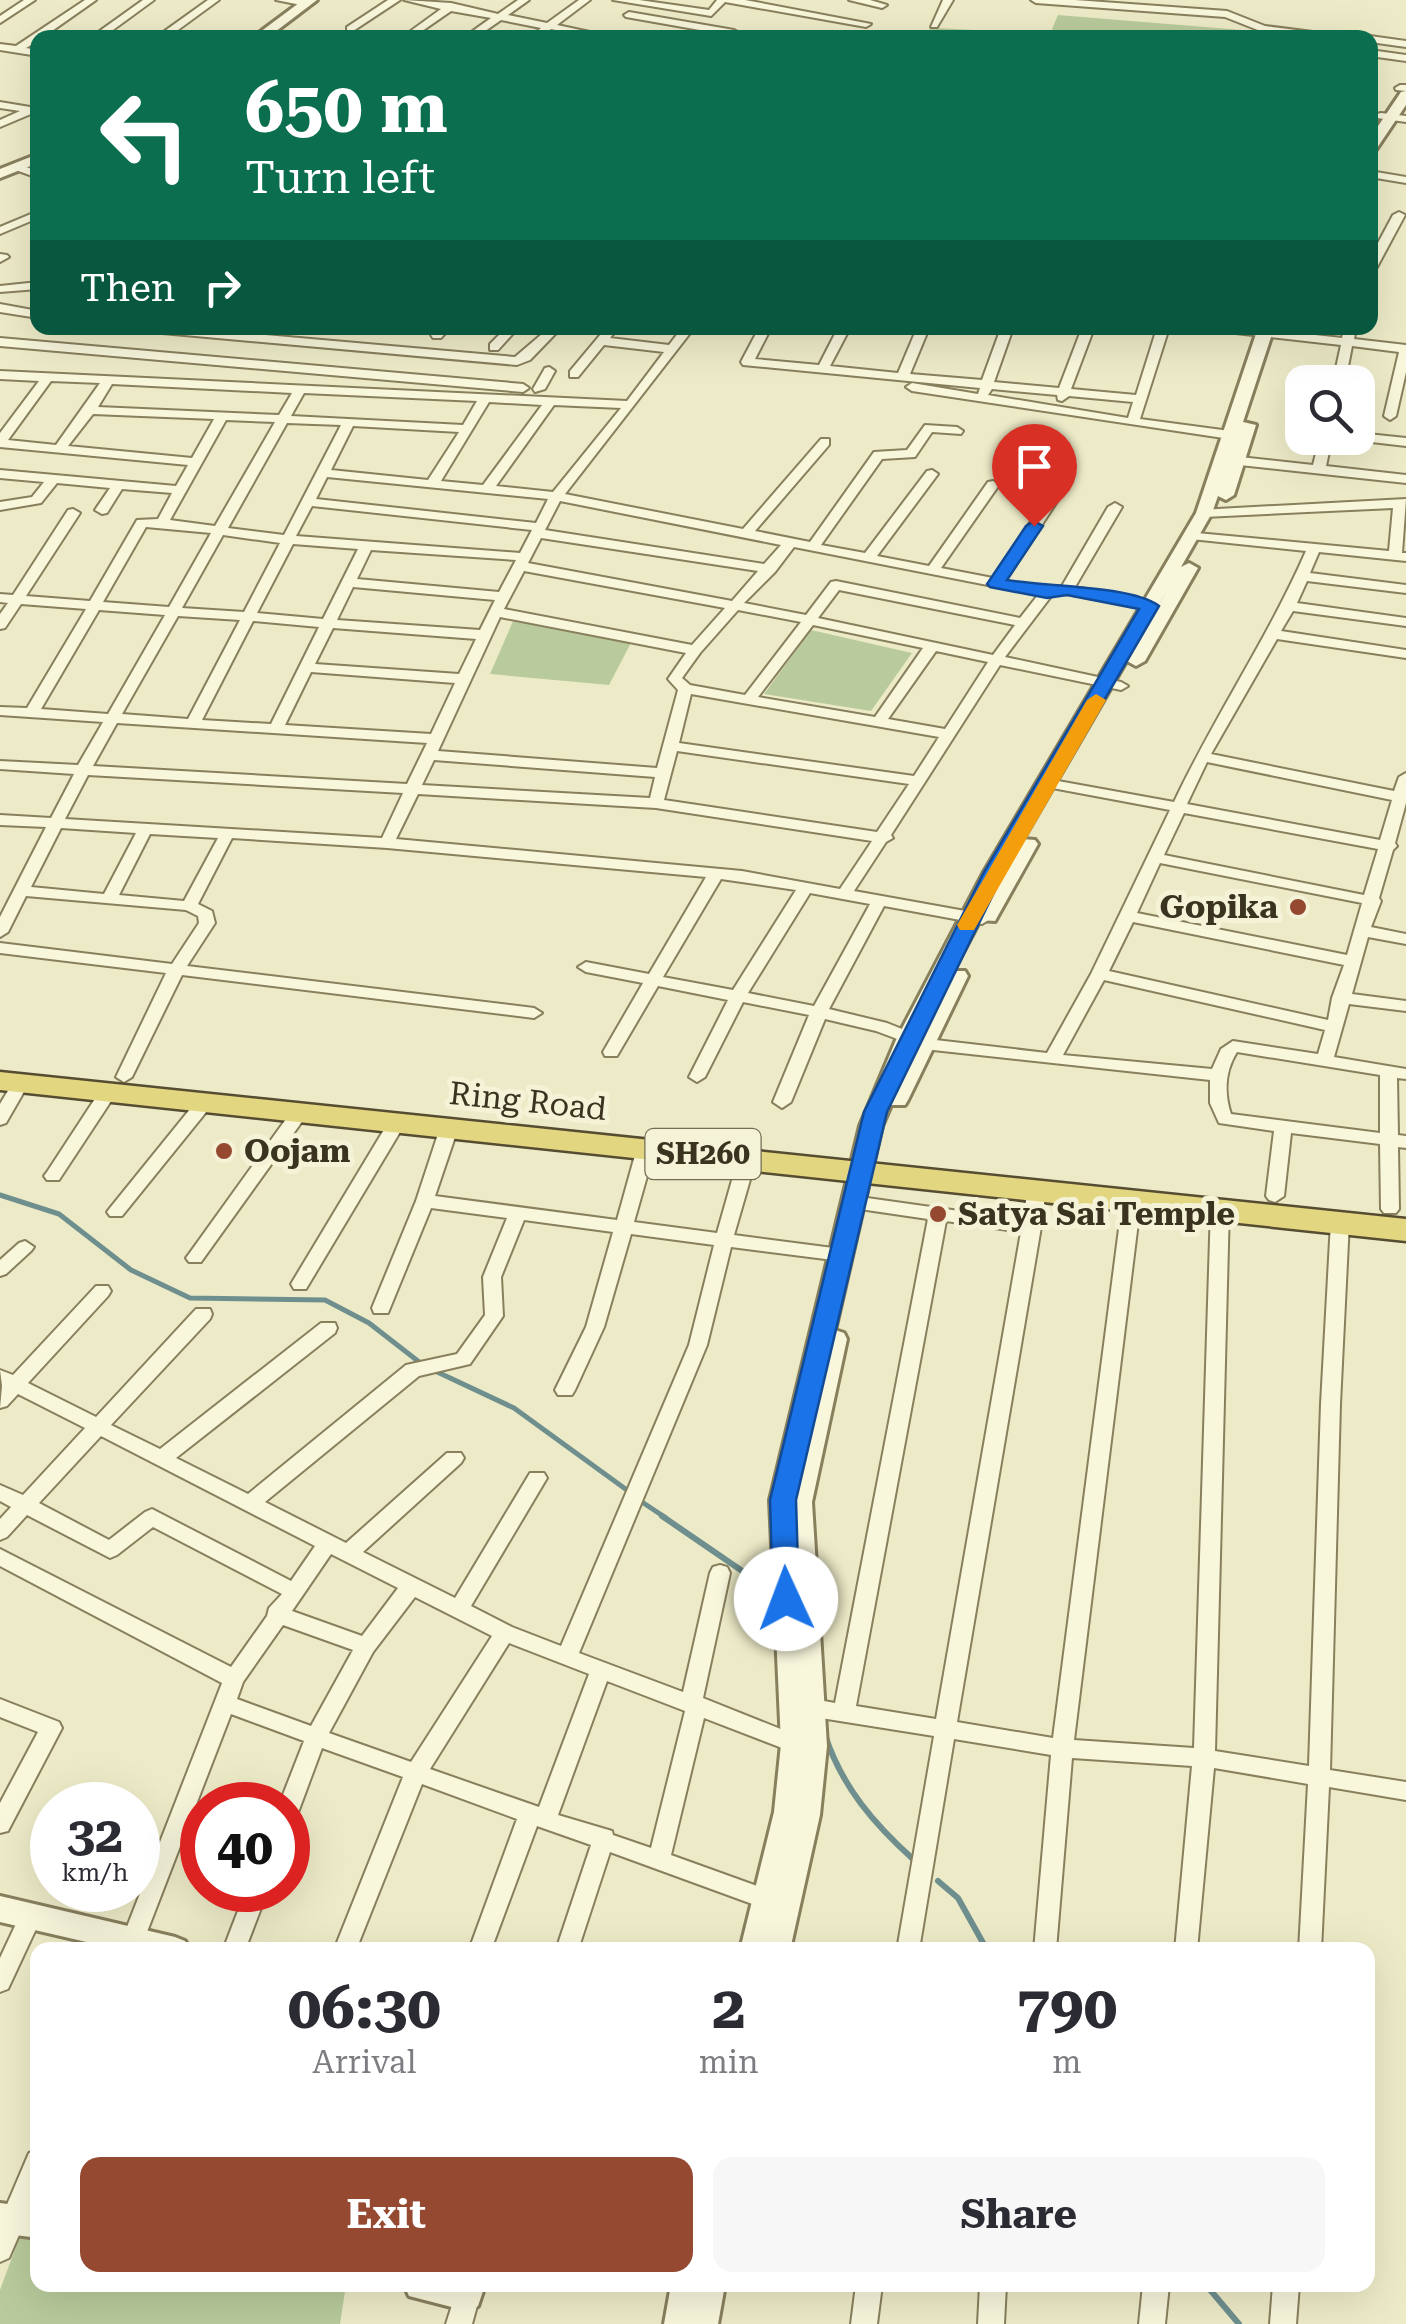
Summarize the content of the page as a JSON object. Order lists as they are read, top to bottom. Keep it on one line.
{"streets":{"highway":["Ring Road","SH260"]},"places":["Gopika","Oojam","Satya Sai Temple"],"page":{"turn":["650 m","Turn left"],"then":"Then","speed":"32 km/h","limit":"40","eta":["06:30","Arrival","2","min","790","m"],"buttons":["Exit","Share"]}}
